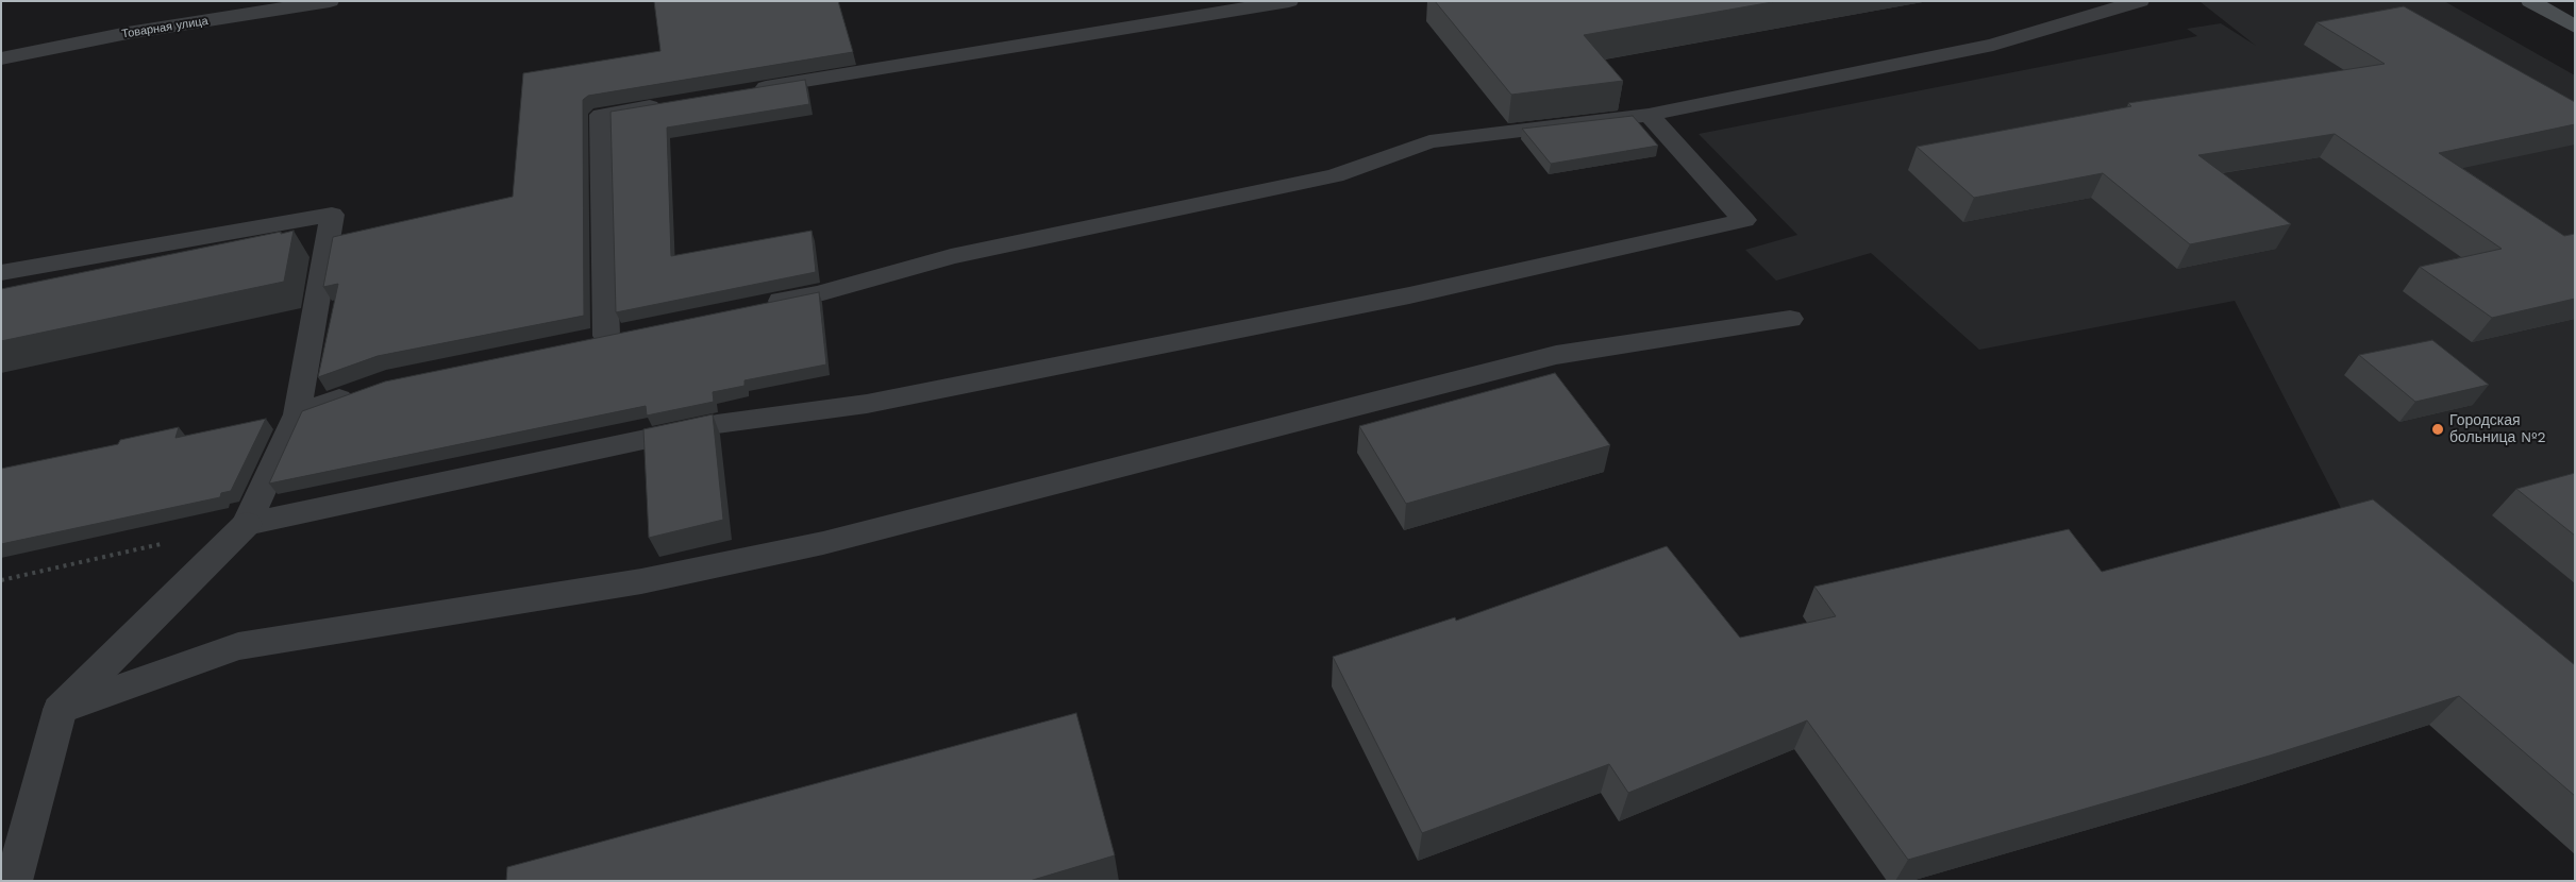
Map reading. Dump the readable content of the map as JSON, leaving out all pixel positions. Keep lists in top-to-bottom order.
{
  "streets": {
    "street": ["Товарная улица"]
  },
  "places": ["Городская больница №2"]
}
